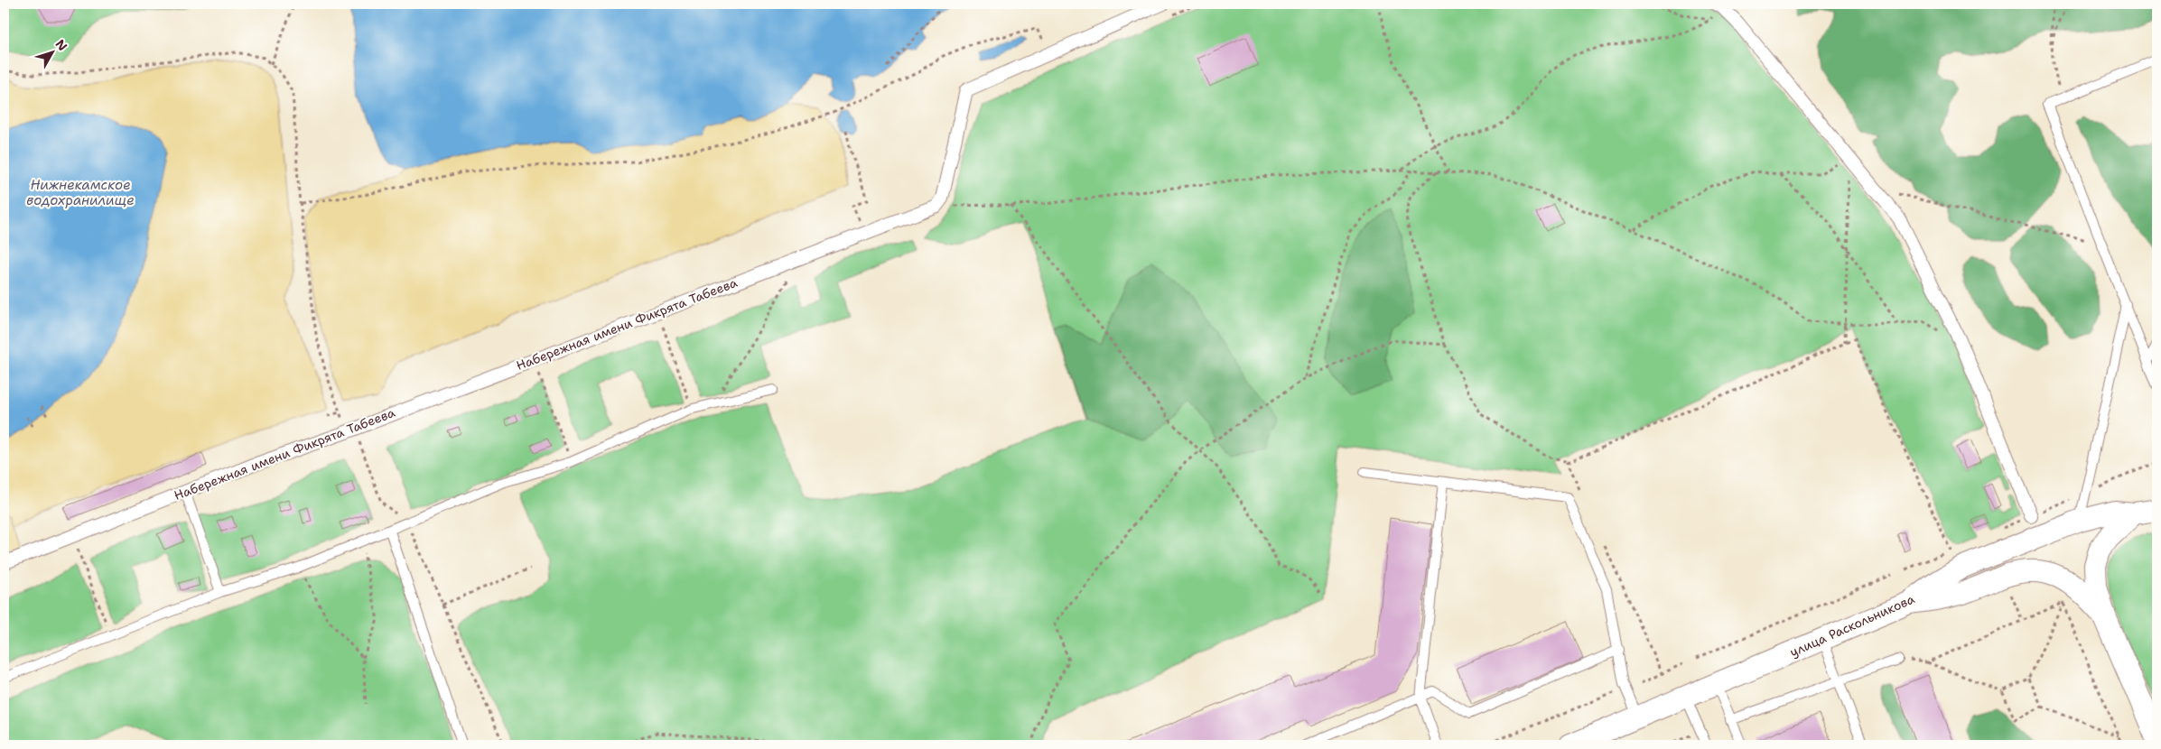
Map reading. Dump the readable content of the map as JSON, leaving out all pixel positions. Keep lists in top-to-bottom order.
{
  "streets": {
    "street": ["Набережная имени Фикрята Табеева", "улица Раскольникова"]
  },
  "water": ["Нижнекамское водохранилище"],
  "north": "top right"
}
